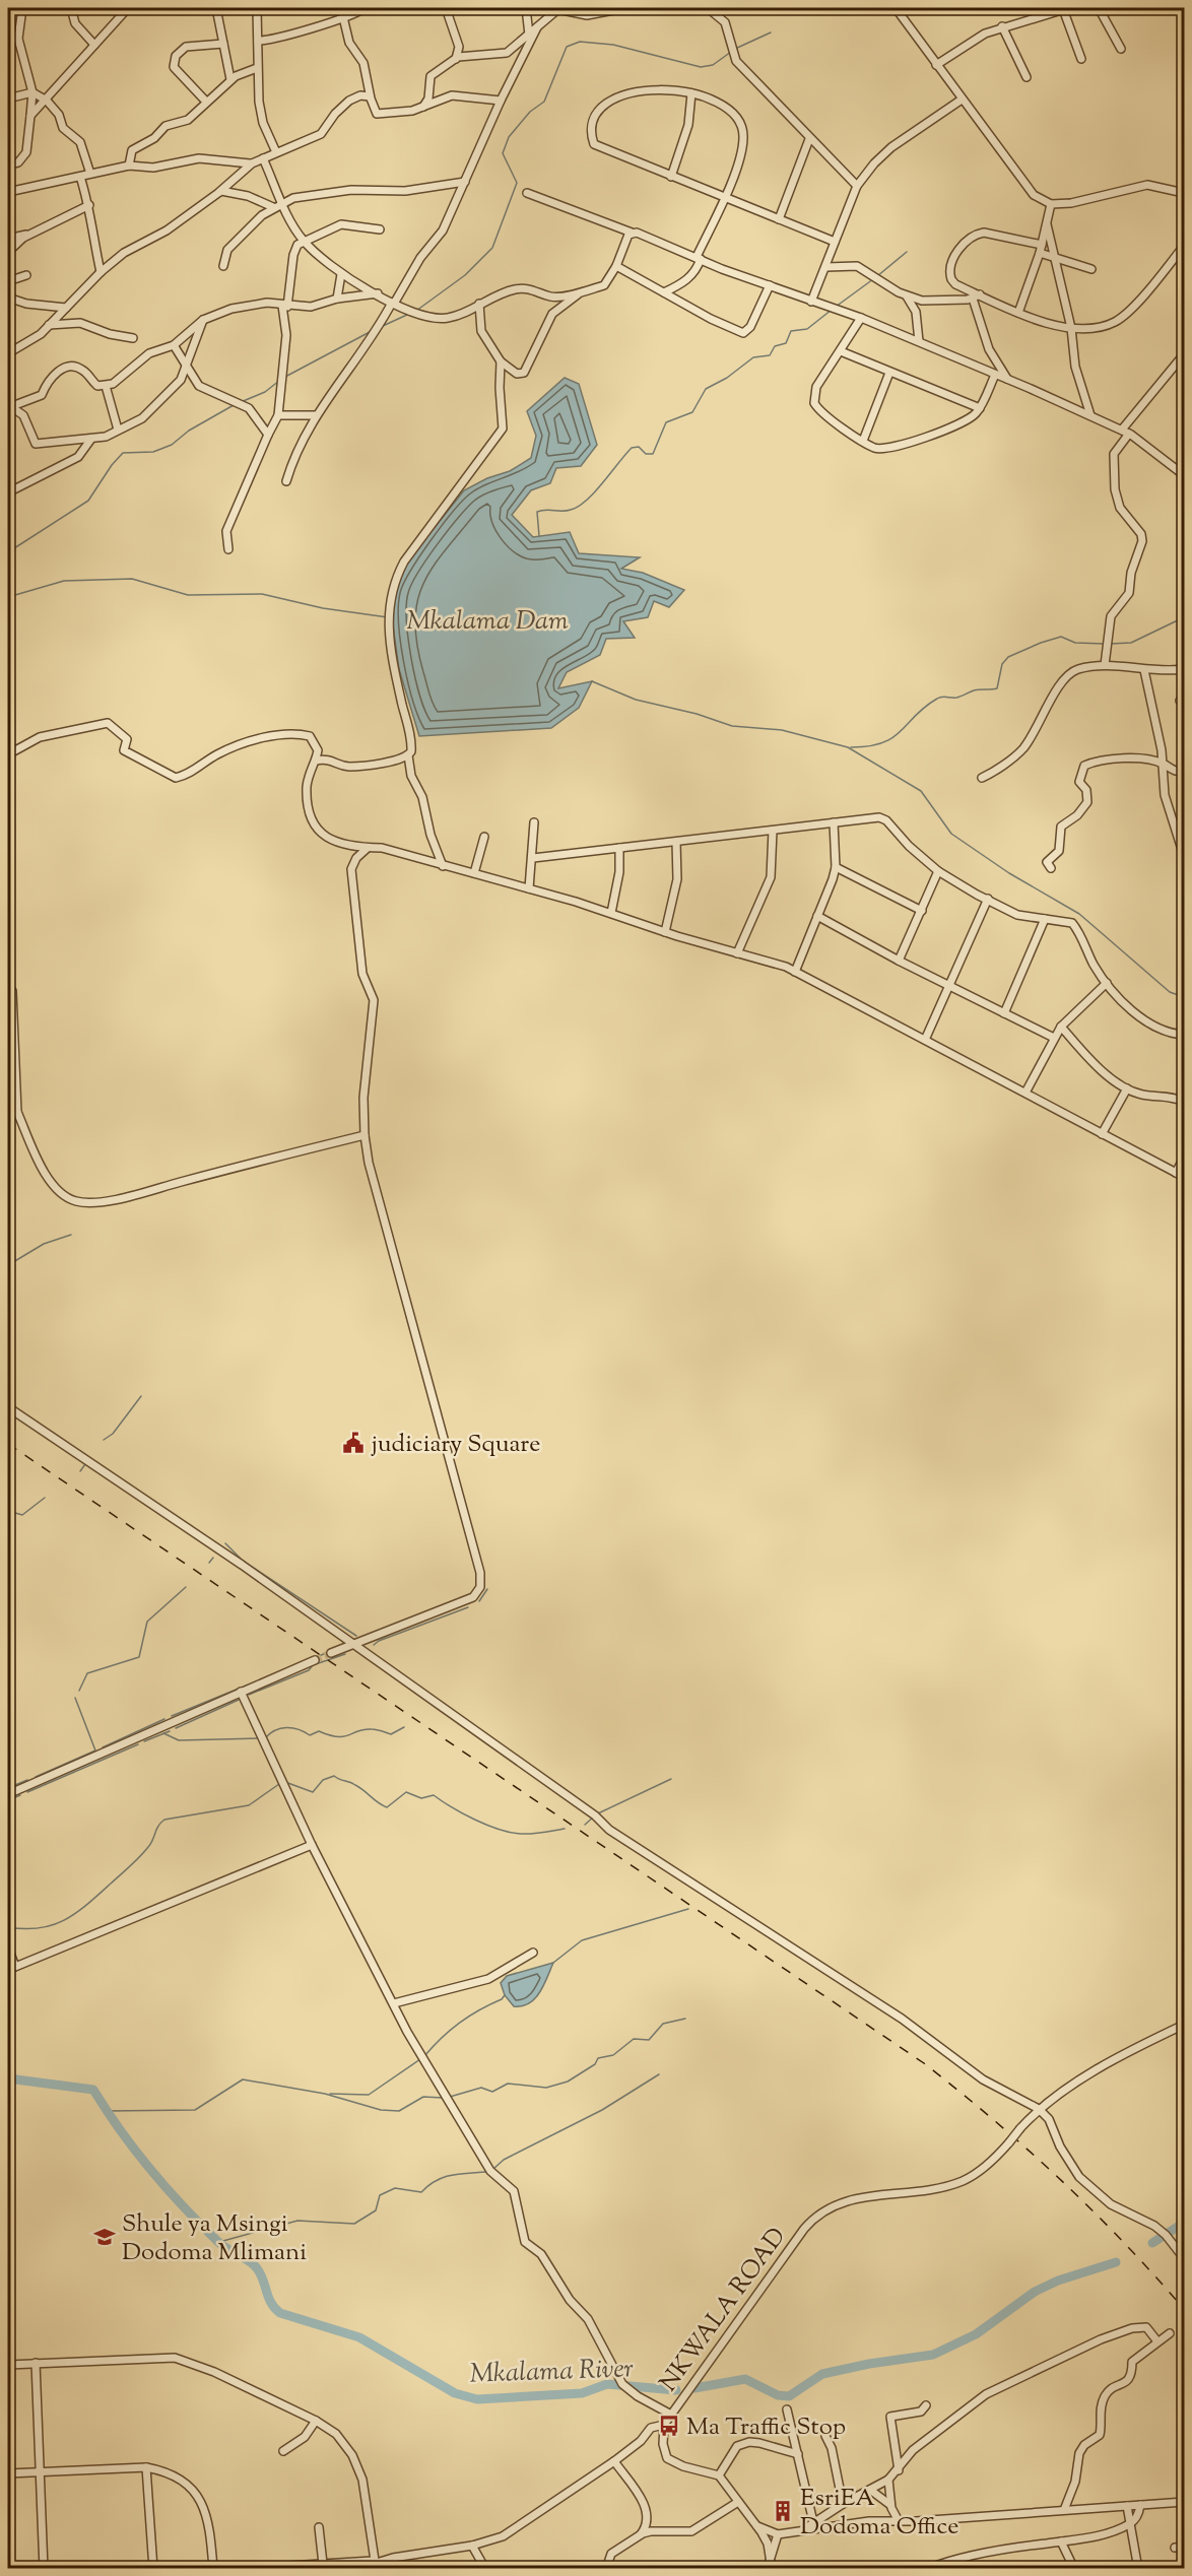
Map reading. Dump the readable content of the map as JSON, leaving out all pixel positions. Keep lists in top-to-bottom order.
{
  "streets": {
    "street": ["NKWALA ROAD"]
  },
  "water": ["Mkalama Dam", "Mkalama River"],
  "places": {
    "public building": ["judiciary Square"],
    "school or university": ["Shule ya Msingi Dodoma Mlimani"],
    "bus stop": ["Ma Traffic Stop"],
    "building": ["EsriEA Dodoma Office"]
  }
}
